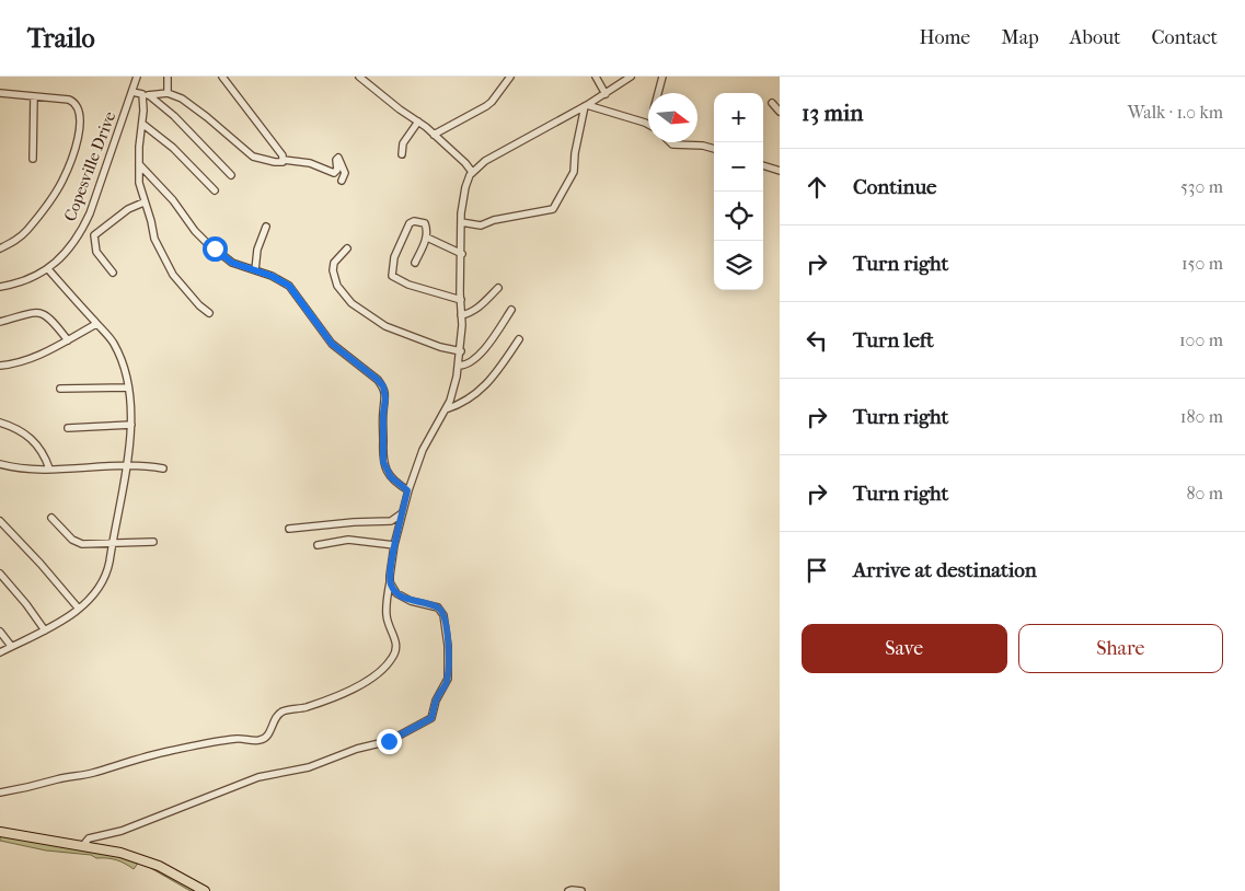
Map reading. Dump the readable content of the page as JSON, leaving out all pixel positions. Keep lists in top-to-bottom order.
{
  "streets": {
    "street": ["Copesville Drive"]
  },
  "north": "right",
  "page": {
    "header": "Trailo",
    "nav": [
      "Home",
      "Map",
      "About",
      "Contact"
    ],
    "heading": ["13 min", "Walk · 1.0 km"],
    "map_buttons": ["+", "−"],
    "list": [
      ["Continue", "530 m"],
      ["Turn right", "150 m"],
      ["Turn left", "100 m"],
      ["Turn right", "180 m"],
      ["Turn right", "80 m"],
      "Arrive at destination"
    ],
    "buttons": ["Save", "Share"]
  }
}
